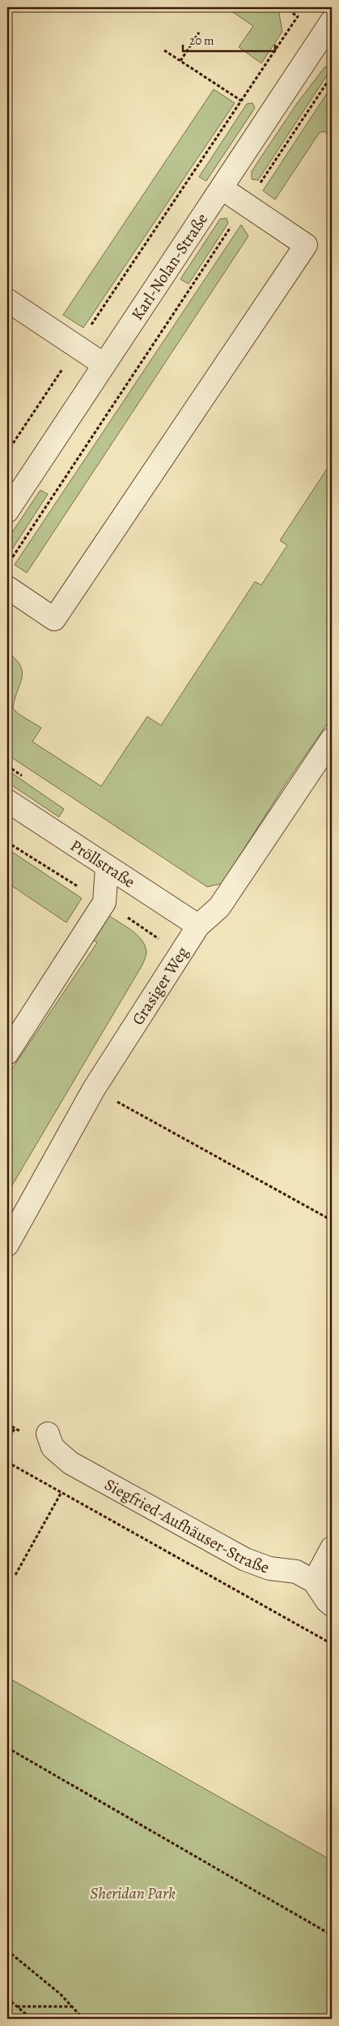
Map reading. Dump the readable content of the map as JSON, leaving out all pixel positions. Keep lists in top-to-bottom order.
{
  "streets": {
    "street": [
      "Karl-Nolan-Straße",
      "Pröllstraße",
      "Grasiger Weg",
      "Siegfried-Aufhäuser-Straße"
    ]
  },
  "crossings": [
    ["Pröllstraße", "Grasiger Weg"]
  ],
  "parks": ["Sheridan Park"],
  "scale_bar": "20 m"
}
